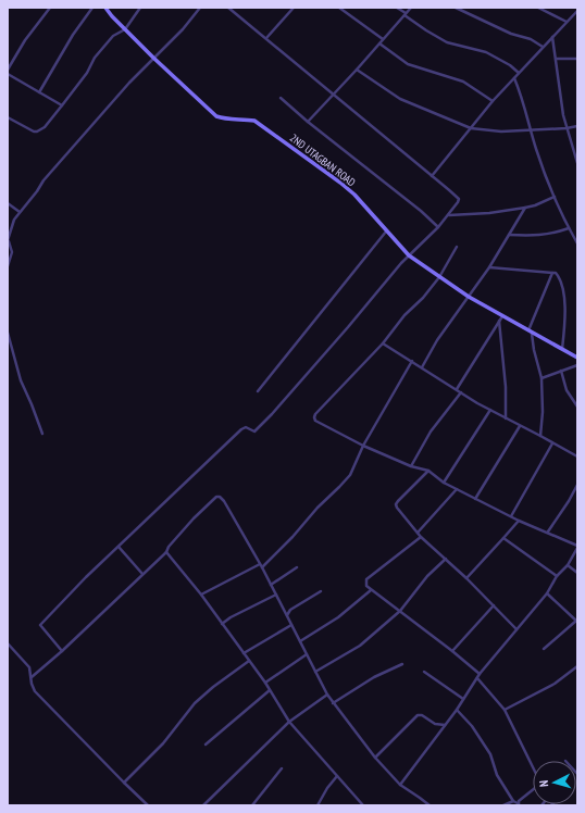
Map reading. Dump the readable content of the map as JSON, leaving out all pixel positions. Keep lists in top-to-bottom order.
{
  "streets": {
    "street": ["2ND UTAGBAN ROAD"]
  },
  "north": "left"
}
